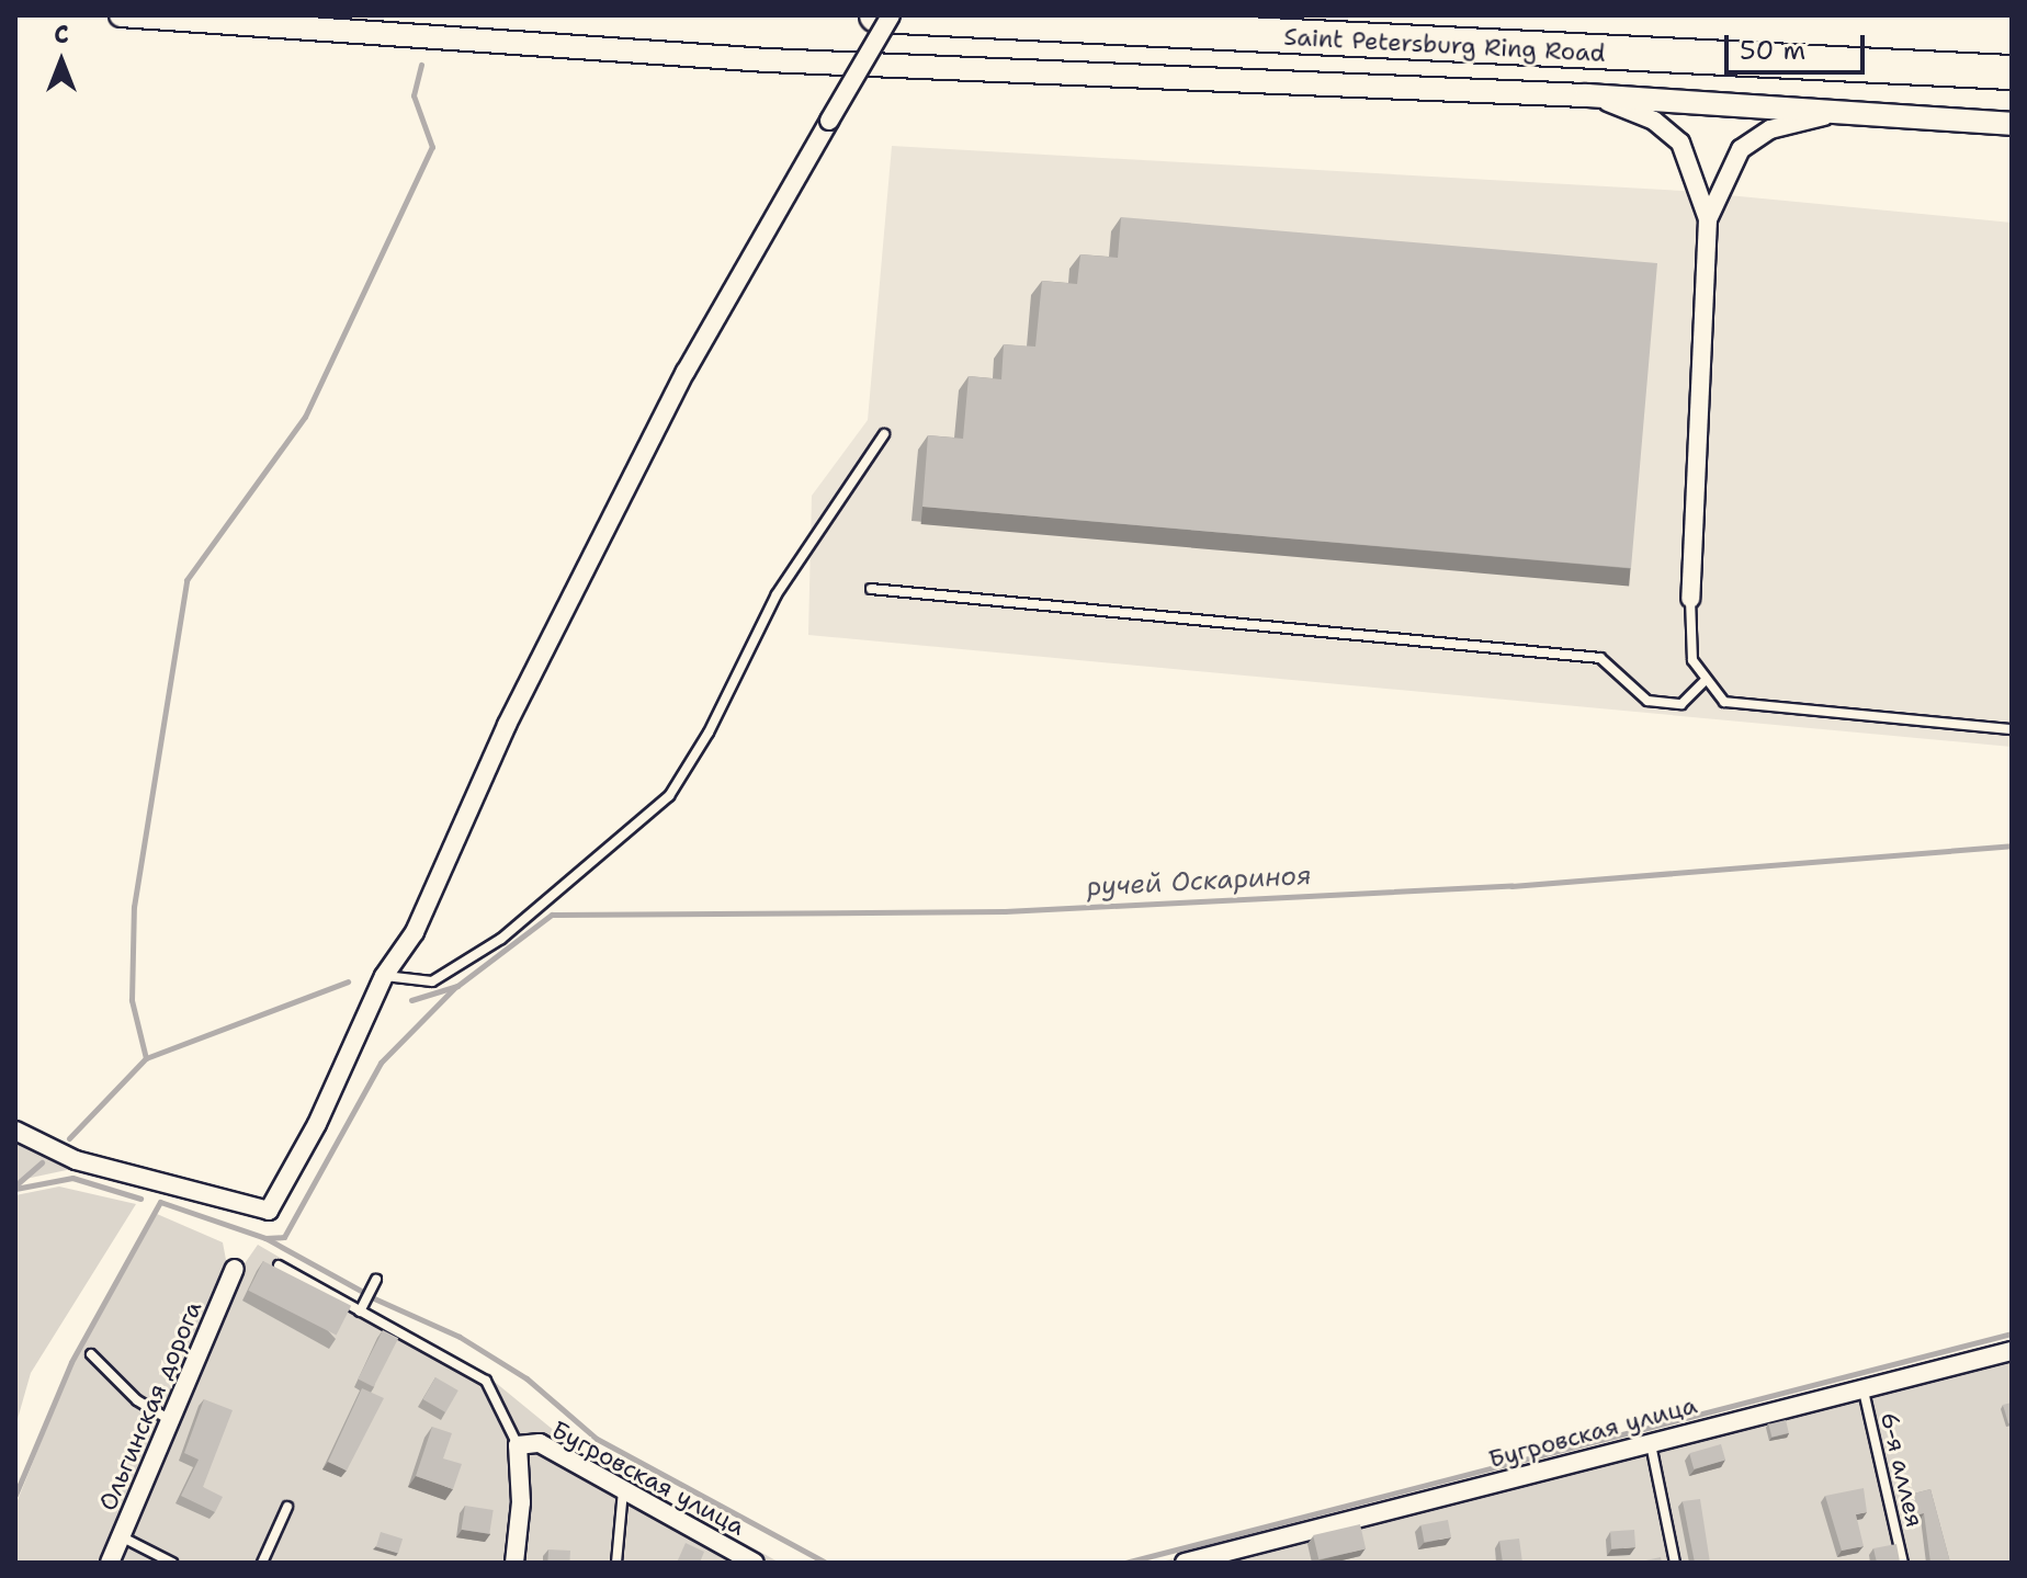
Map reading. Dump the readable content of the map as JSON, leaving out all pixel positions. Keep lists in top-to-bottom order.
{
  "streets": {
    "highway": ["Saint Petersburg Ring Road"],
    "street": ["Ольгинская дорога", "Бугровская улица"],
    "lane": ["6-я аллея"]
  },
  "crossings": [
    ["Бугровская улица", "6-я аллея"]
  ],
  "water": ["ручей Оскариноя"],
  "scale_bar": "50 m",
  "north": "top"
}
